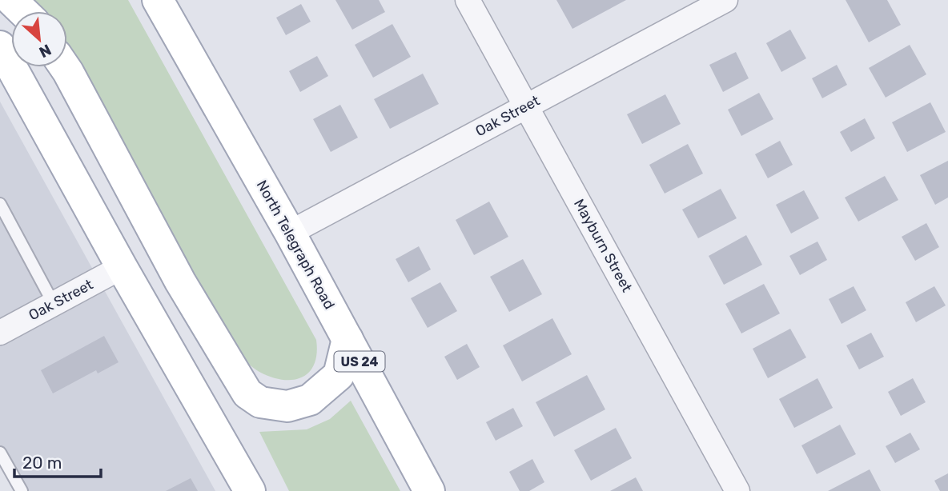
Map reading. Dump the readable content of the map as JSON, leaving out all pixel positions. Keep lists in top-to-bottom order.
{
  "streets": {
    "main road": ["North Telegraph Road", "US 24"],
    "street": ["Oak Street", "Mayburn Street"]
  },
  "crossings": [
    ["Oak Street", "North Telegraph Road"],
    ["Oak Street", "Mayburn Street"]
  ],
  "scale_bar": "20 m",
  "north": "bottom right"
}
